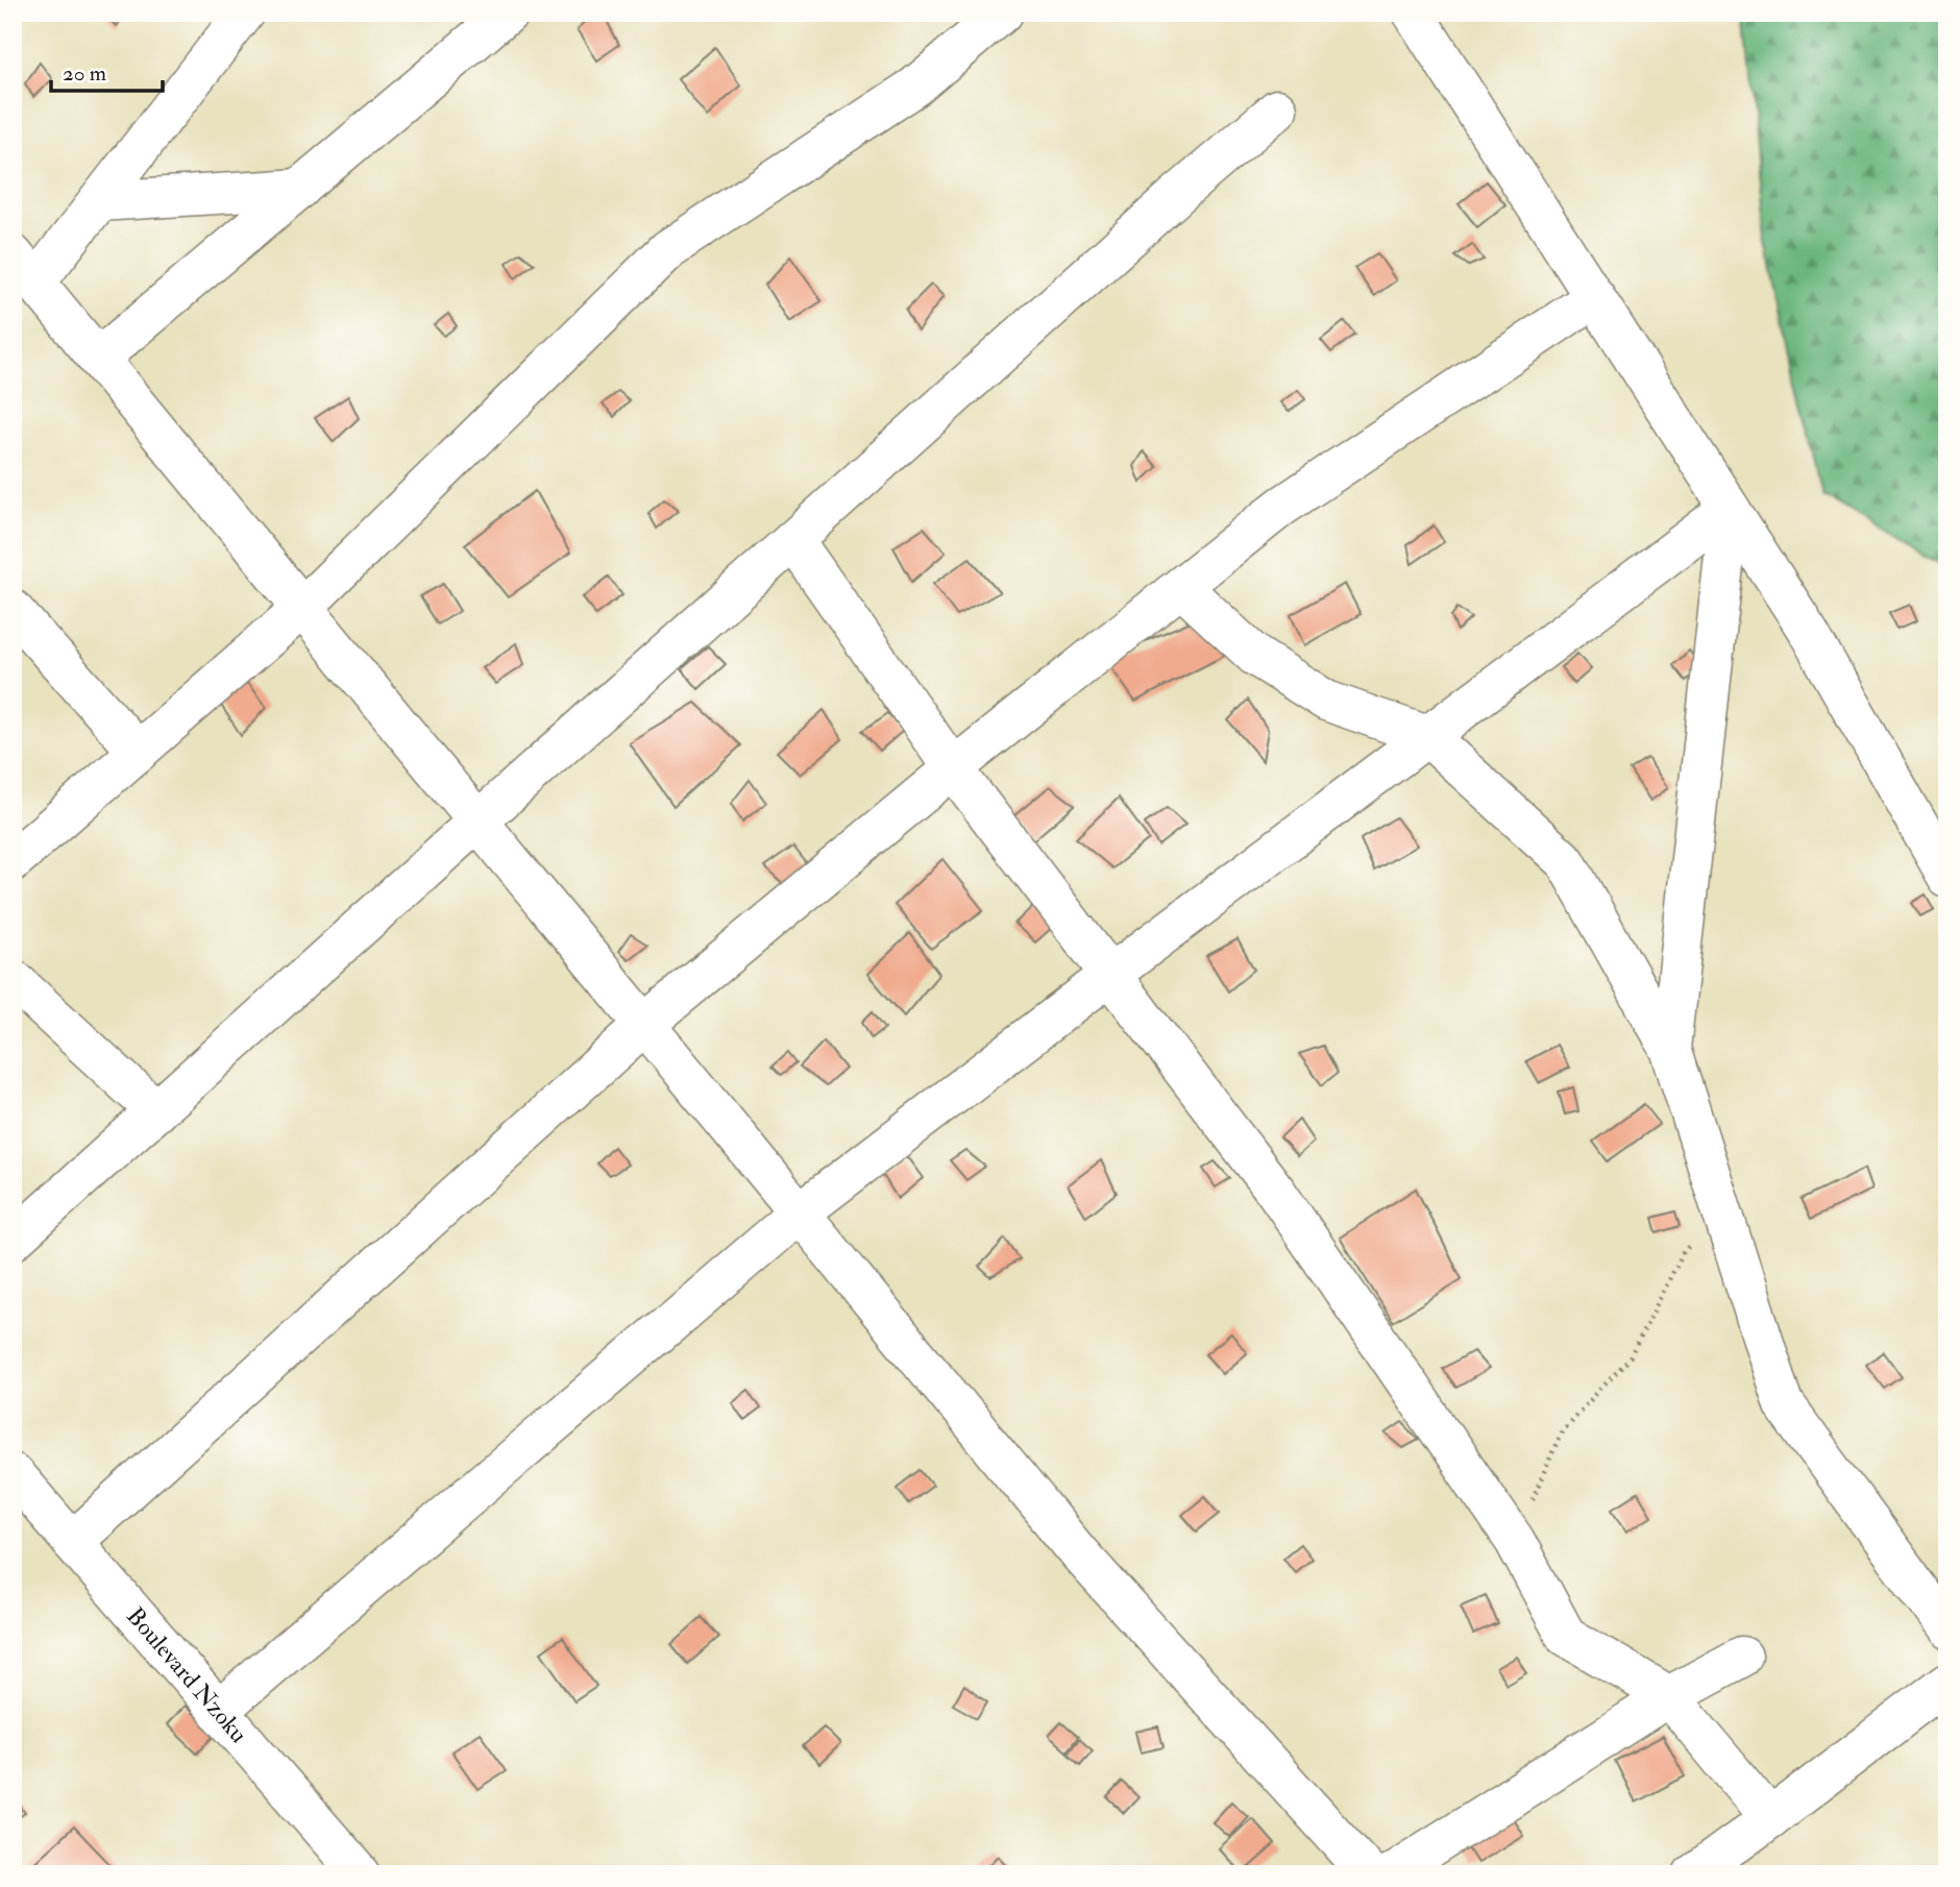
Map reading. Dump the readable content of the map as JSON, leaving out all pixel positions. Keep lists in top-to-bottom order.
{
  "streets": {
    "street": ["Boulevard Nzoku"]
  },
  "scale_bar": "20 m"
}
